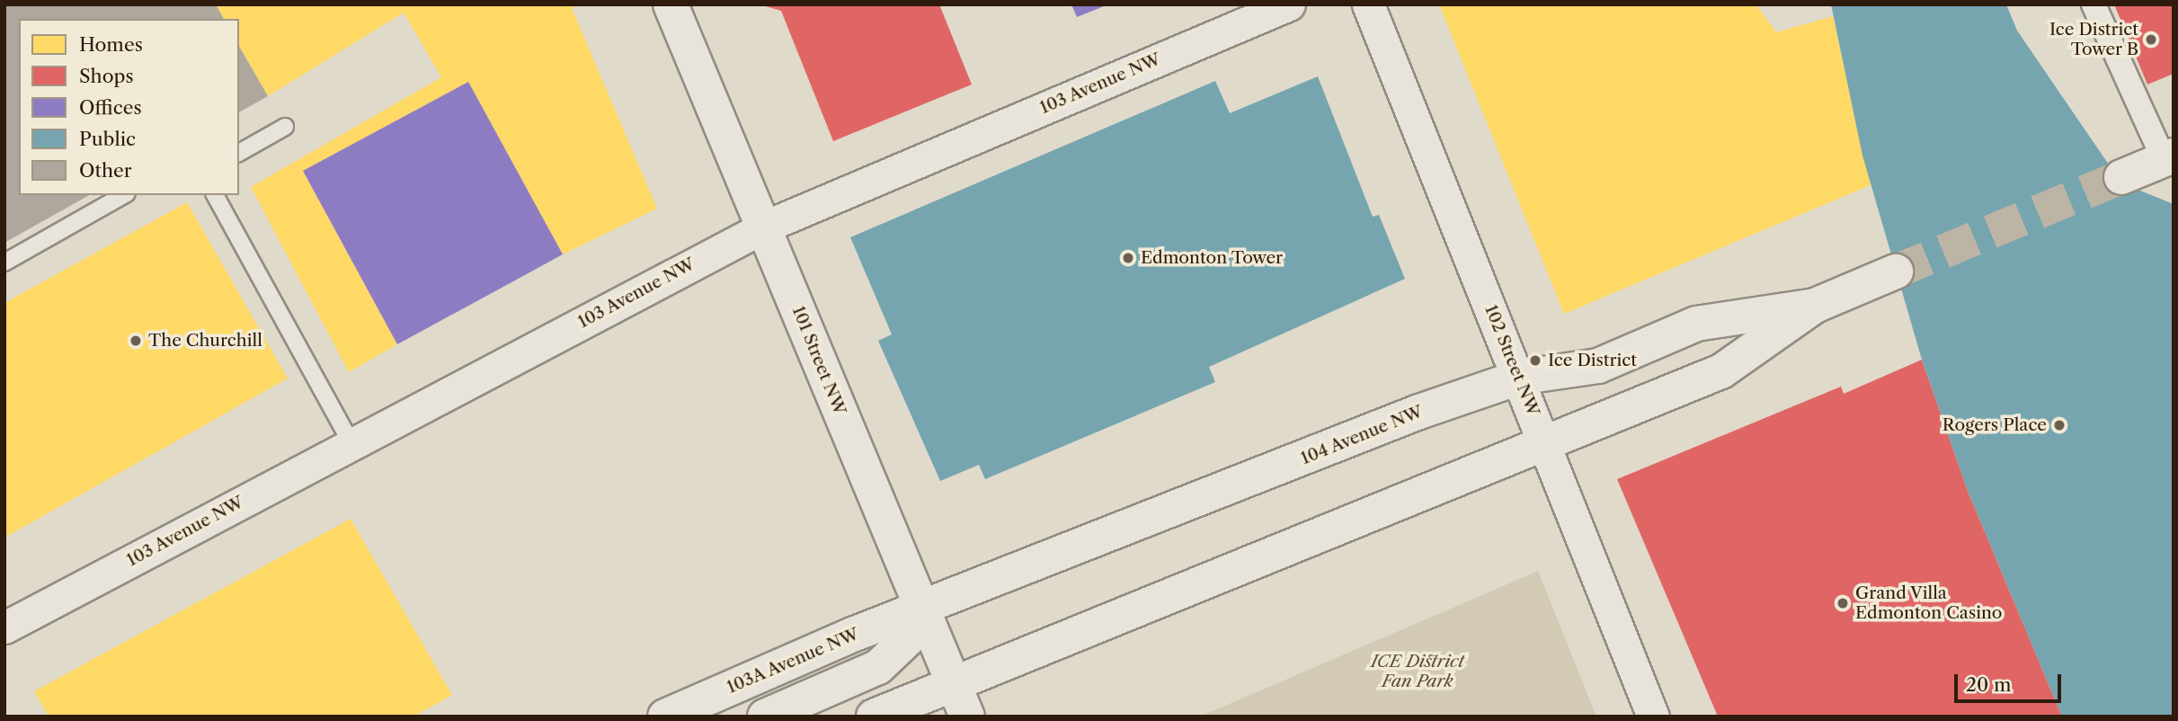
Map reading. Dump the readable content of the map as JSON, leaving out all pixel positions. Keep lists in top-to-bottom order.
{
  "streets": {
    "main road": ["101 Street NW", "104 Avenue NW", "103A Avenue NW"],
    "street": ["103 Avenue NW", "102 Street NW"]
  },
  "crossings": [
    ["103 Avenue NW", "101 Street NW"],
    ["101 Street NW", "104 Avenue NW"],
    ["101 Street NW", "103A Avenue NW"],
    ["102 Street NW", "104 Avenue NW"],
    ["104 Avenue NW", "103A Avenue NW"]
  ],
  "parks": ["ICE District Fan Park"],
  "places": [
    "Ice District Tower B",
    "Edmonton Tower",
    "The Churchill",
    "Ice District",
    "Rogers Place",
    "Grand Villa Edmonton Casino"
  ],
  "legend": [
    "Homes",
    "Shops",
    "Offices",
    "Public",
    "Other"
  ],
  "scale_bar": "20 m"
}
